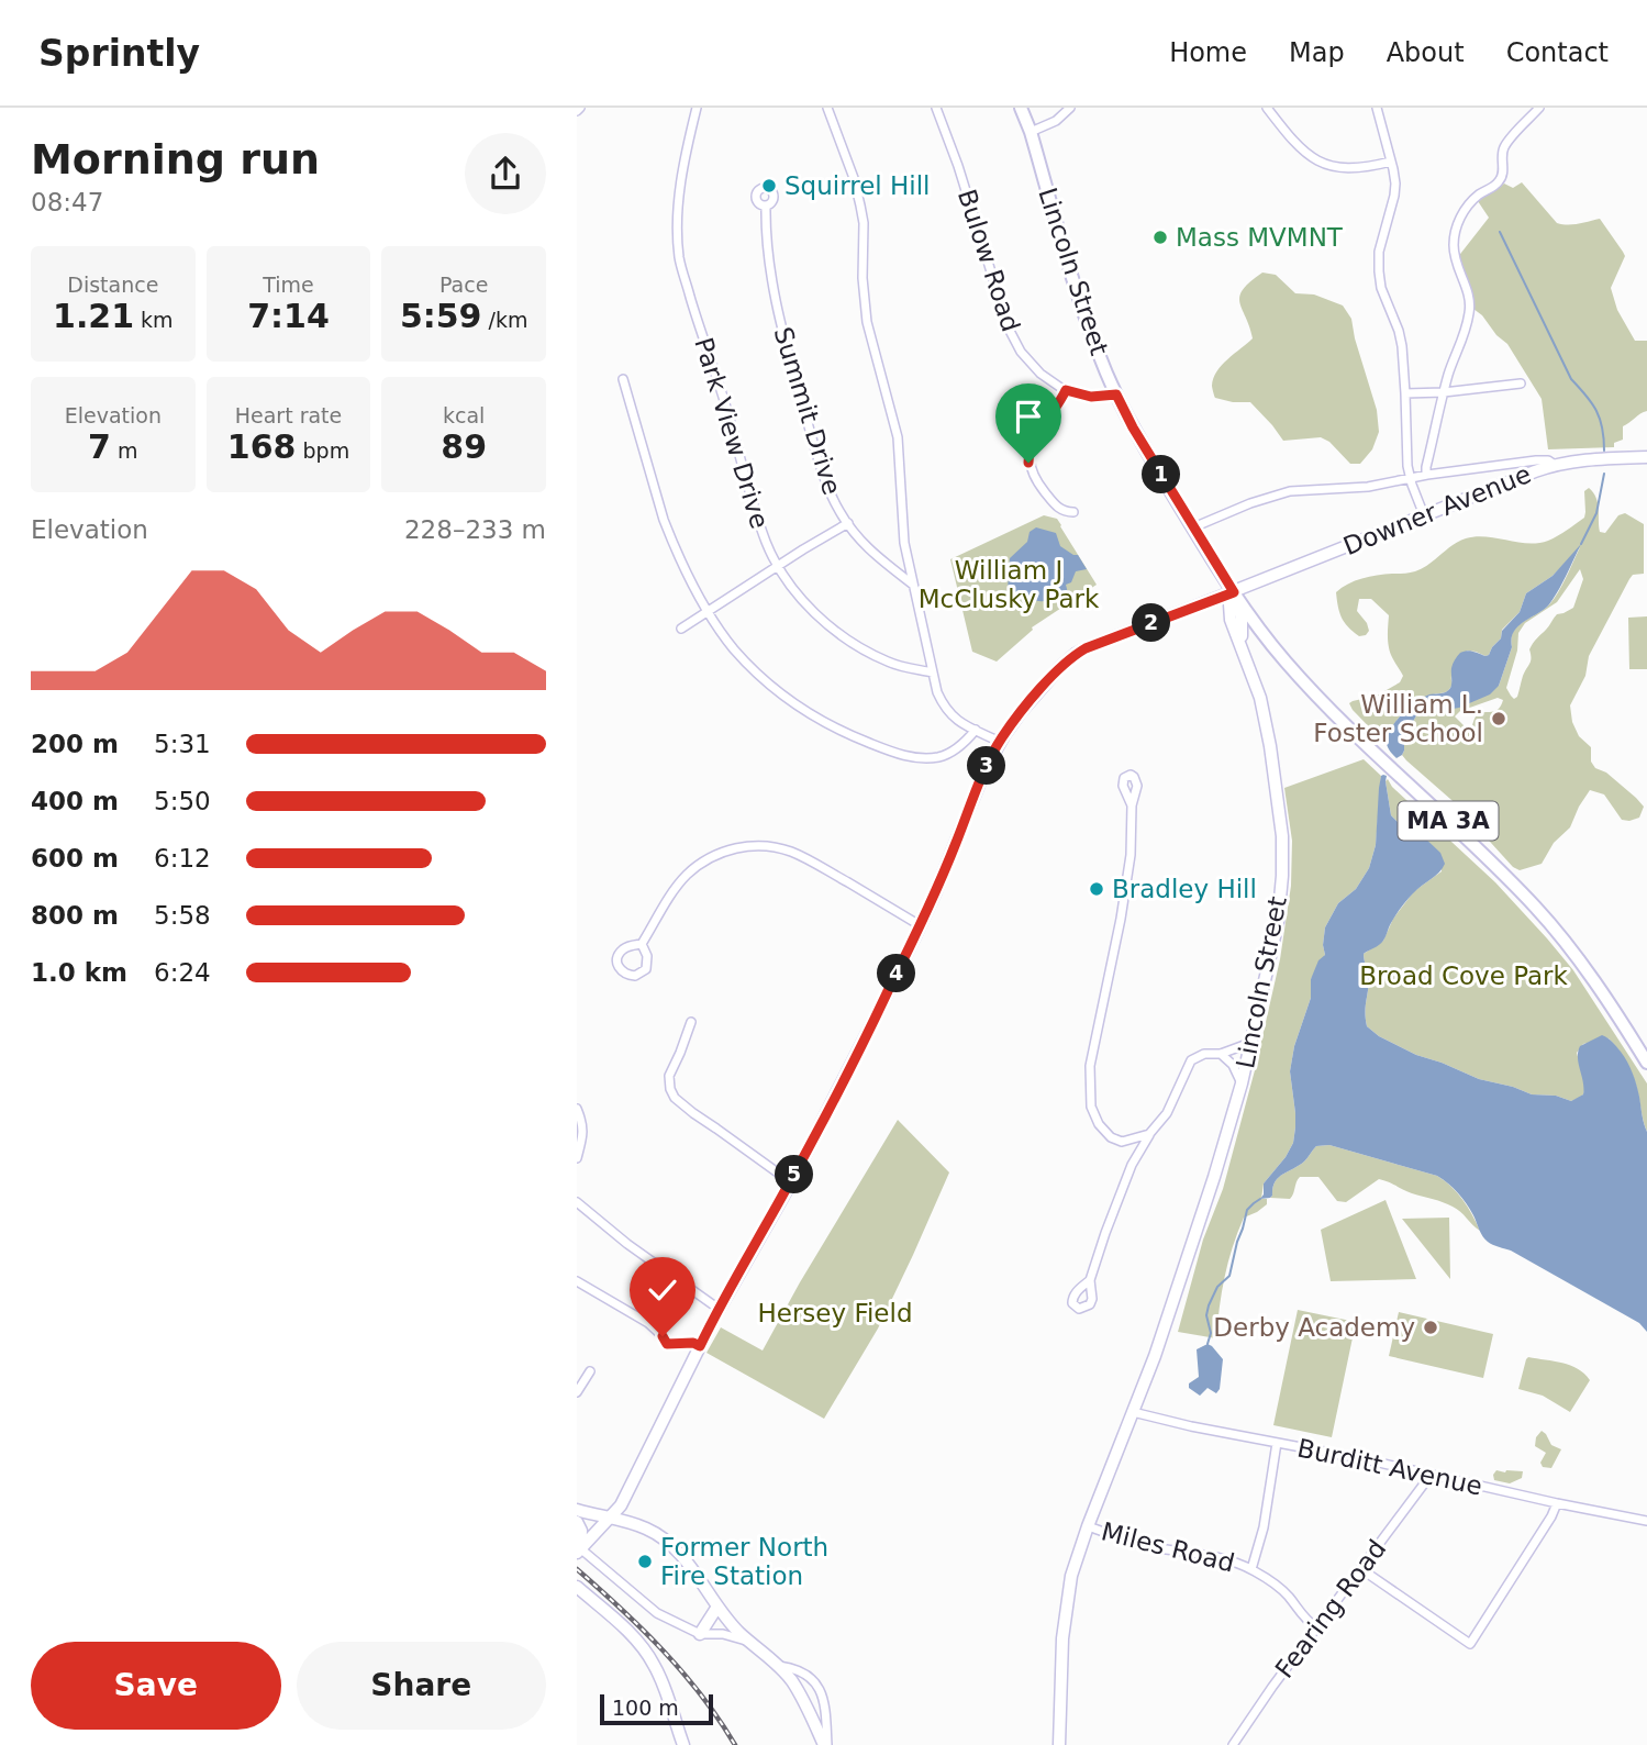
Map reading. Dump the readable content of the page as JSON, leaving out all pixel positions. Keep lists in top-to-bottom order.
{
  "streets": {
    "main road": ["Lincoln Street", "MA 3A"],
    "street": [
      "Bulow Road",
      "Summit Drive",
      "Park View Drive",
      "Downer Avenue",
      "Burditt Avenue",
      "Miles Road",
      "Fearing Road"
    ]
  },
  "crossings": [
    ["Bulow Road", "Lincoln Street"],
    ["Lincoln Street", "Downer Avenue"],
    ["Lincoln Street", "MA 3A"],
    ["Lincoln Street", "Burditt Avenue"],
    ["Lincoln Street", "Miles Road"],
    ["Downer Avenue", "MA 3A"],
    ["Burditt Avenue", "Fearing Road"],
    ["Miles Road", "Fearing Road"]
  ],
  "parks": ["William J McClusky Park", "Broad Cove Park", "Hersey Field"],
  "places": [
    "Squirrel Hill",
    "Mass MVMNT",
    "William L. Foster School",
    "Bradley Hill",
    "Derby Academy",
    "Former North Fire Station"
  ],
  "scale_bar": "100 m",
  "page": {
    "header": "Sprintly",
    "nav": [
      "Home",
      "Map",
      "About",
      "Contact"
    ],
    "heading": ["Morning run", "08:47"],
    "stats": [
      ["Distance", "1.21 km"],
      ["Time", "7:14"],
      ["Pace", "5:59 /km"],
      ["Elevation", "7 m"],
      ["Heart rate", "168 bpm"],
      ["kcal", "89"]
    ],
    "pins": [
      "1",
      "2",
      "3",
      "4",
      "5"
    ],
    "chart": ["Elevation", "228–233 m"],
    "list": [
      {
        "name": "200 m",
        "note": "5:31"
      },
      {
        "name": "400 m",
        "note": "5:50"
      },
      {
        "name": "600 m",
        "note": "6:12"
      },
      {
        "name": "800 m",
        "note": "5:58"
      },
      {
        "name": "1.0 km",
        "note": "6:24"
      }
    ],
    "buttons": ["Save", "Share"],
    "scale": "100 m"
  }
}
